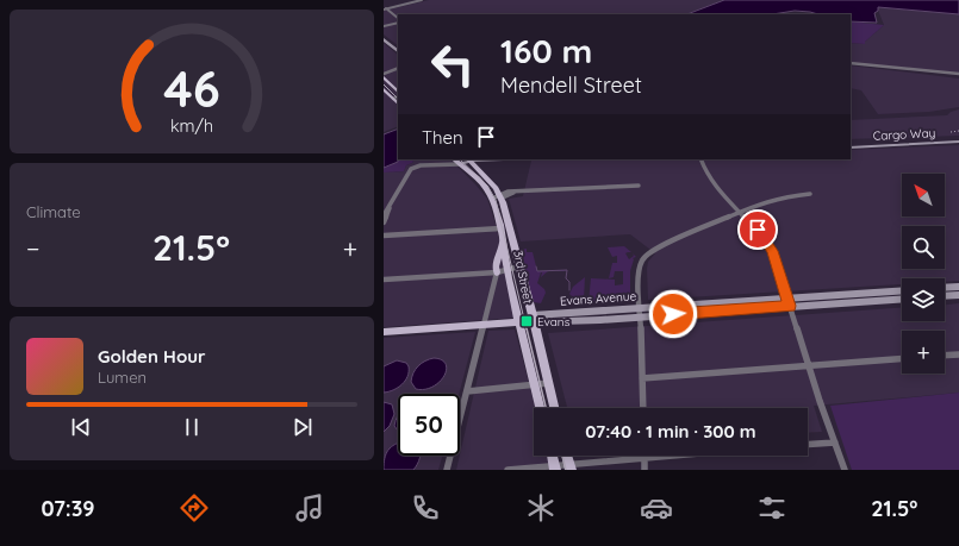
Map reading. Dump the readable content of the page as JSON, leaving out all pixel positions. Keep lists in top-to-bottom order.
{
  "streets": {
    "main road": ["Cargo Way", "3rd Street", "Evans Avenue"]
  },
  "crossings": [
    ["3rd Street", "Evans Avenue"]
  ],
  "places": {
    "transit": ["Evans"]
  },
  "north": "top left",
  "page": {
    "turn": ["160 m", "Mendell Street"],
    "then": "Then",
    "tile": "Climate",
    "map_buttons": "+",
    "heat": ["−", "21.5°", "+"],
    "song": ["Golden Hour", "Lumen"],
    "limit": "50",
    "trip": "07:40 · 1 min · 300 m",
    "tabs": ["07:39", "21.5°"],
    "gauge": ["46", "km/h"]
  }
}
